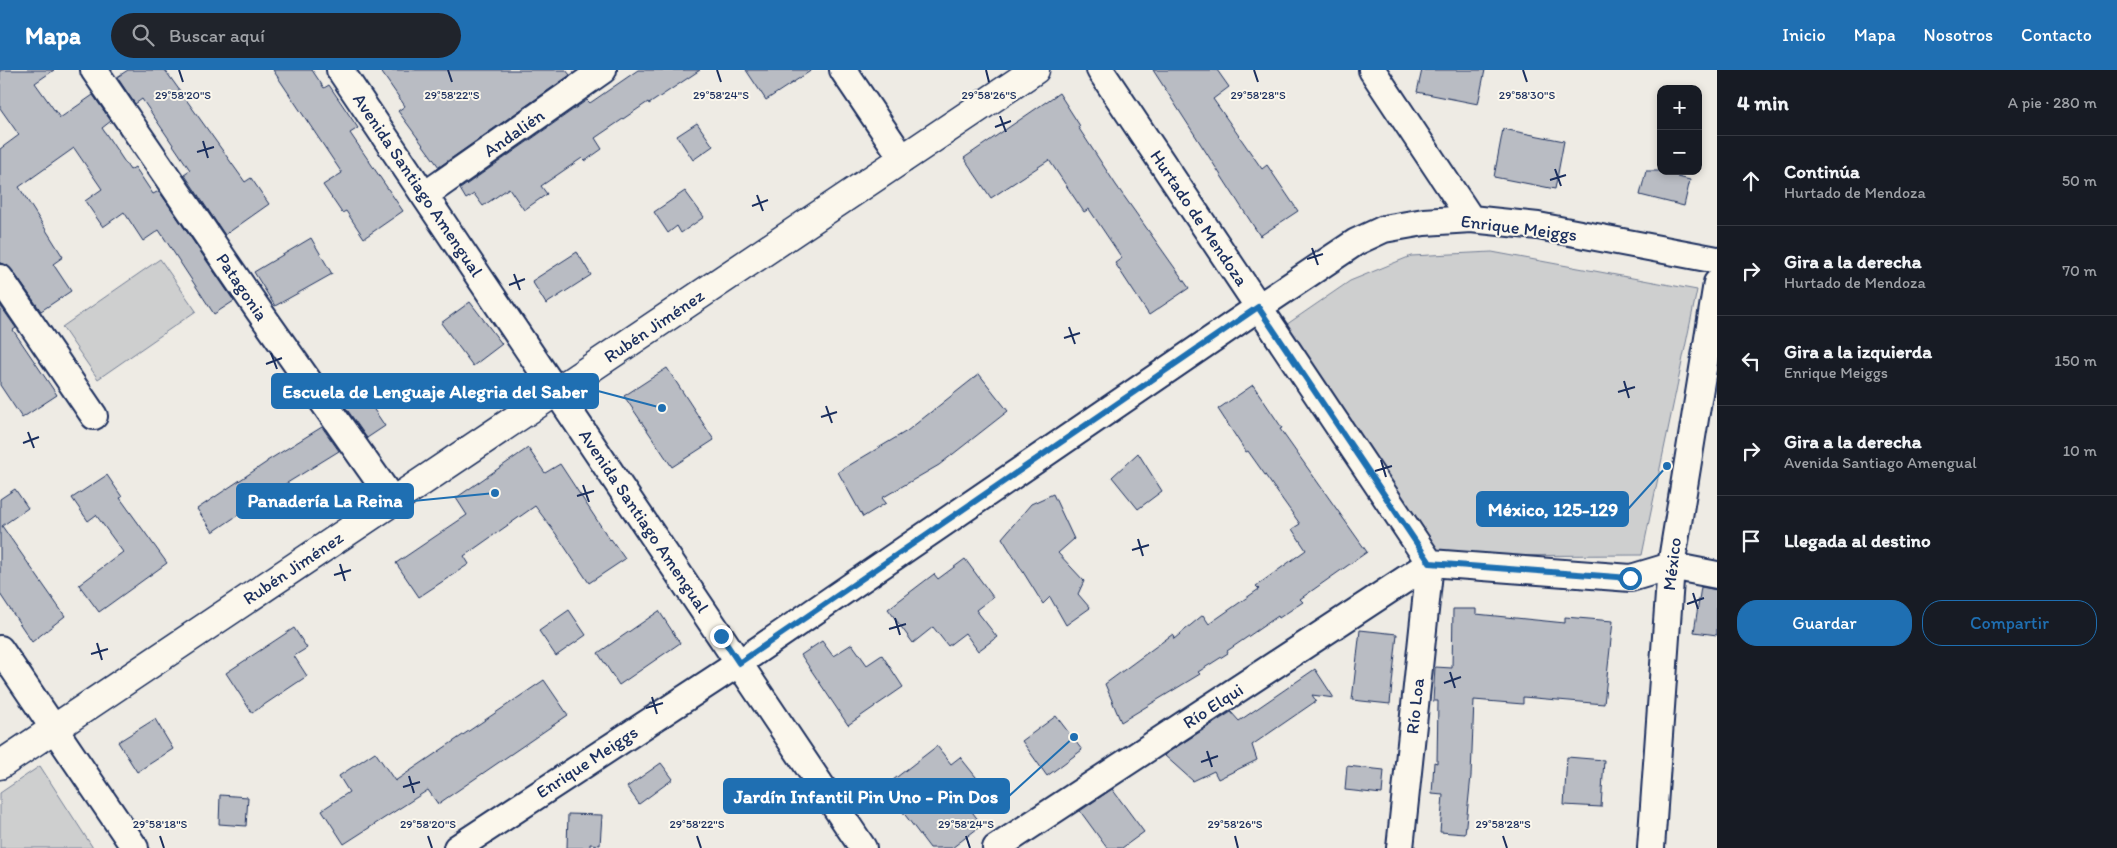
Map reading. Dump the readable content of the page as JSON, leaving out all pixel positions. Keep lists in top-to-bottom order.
{
  "streets": {
    "main road": ["Rubén Jiménez"],
    "street": [
      "Andalién",
      "Avenida Santiago Amengual",
      "Hurtado de Mendoza",
      "Enrique Meiggs",
      "Patagonia",
      "México",
      "Río Elqui",
      "Río Loa"
    ]
  },
  "crossings": [
    ["Andalién", "Avenida Santiago Amengual"],
    ["Avenida Santiago Amengual", "Enrique Meiggs"],
    ["Avenida Santiago Amengual", "Rubén Jiménez"],
    ["Hurtado de Mendoza", "Enrique Meiggs"],
    ["Hurtado de Mendoza", "Río Elqui"],
    ["Hurtado de Mendoza", "Río Loa"],
    ["Patagonia", "Rubén Jiménez"],
    ["Río Elqui", "Río Loa"]
  ],
  "places": [
    "Escuela de Lenguaje Alegria del Saber",
    "México, 125-129",
    "Panadería La Reina",
    "Jardín Infantil Pin Uno - Pin Dos"
  ],
  "page": {
    "header": "Mapa",
    "search": "Buscar aquí",
    "nav": [
      "Inicio",
      "Mapa",
      "Nosotros",
      "Contacto"
    ],
    "heading": ["4 min", "A pie · 280 m"],
    "map_buttons": ["+", "−"],
    "list": [
      ["Continúa", "Hurtado de Mendoza", "50 m"],
      ["Gira a la derecha", "Hurtado de Mendoza", "70 m"],
      ["Gira a la izquierda", "Enrique Meiggs", "150 m"],
      ["Gira a la derecha", "Avenida Santiago Amengual", "10 m"],
      "Llegada al destino"
    ],
    "buttons": ["Guardar", "Compartir"]
  },
  "coordinates": [
    "29°58'20\"S",
    "29°58'22\"S",
    "29°58'24\"S",
    "29°58'26\"S",
    "29°58'28\"S",
    "29°58'30\"S",
    "29°58'18\"S"
  ]
}
